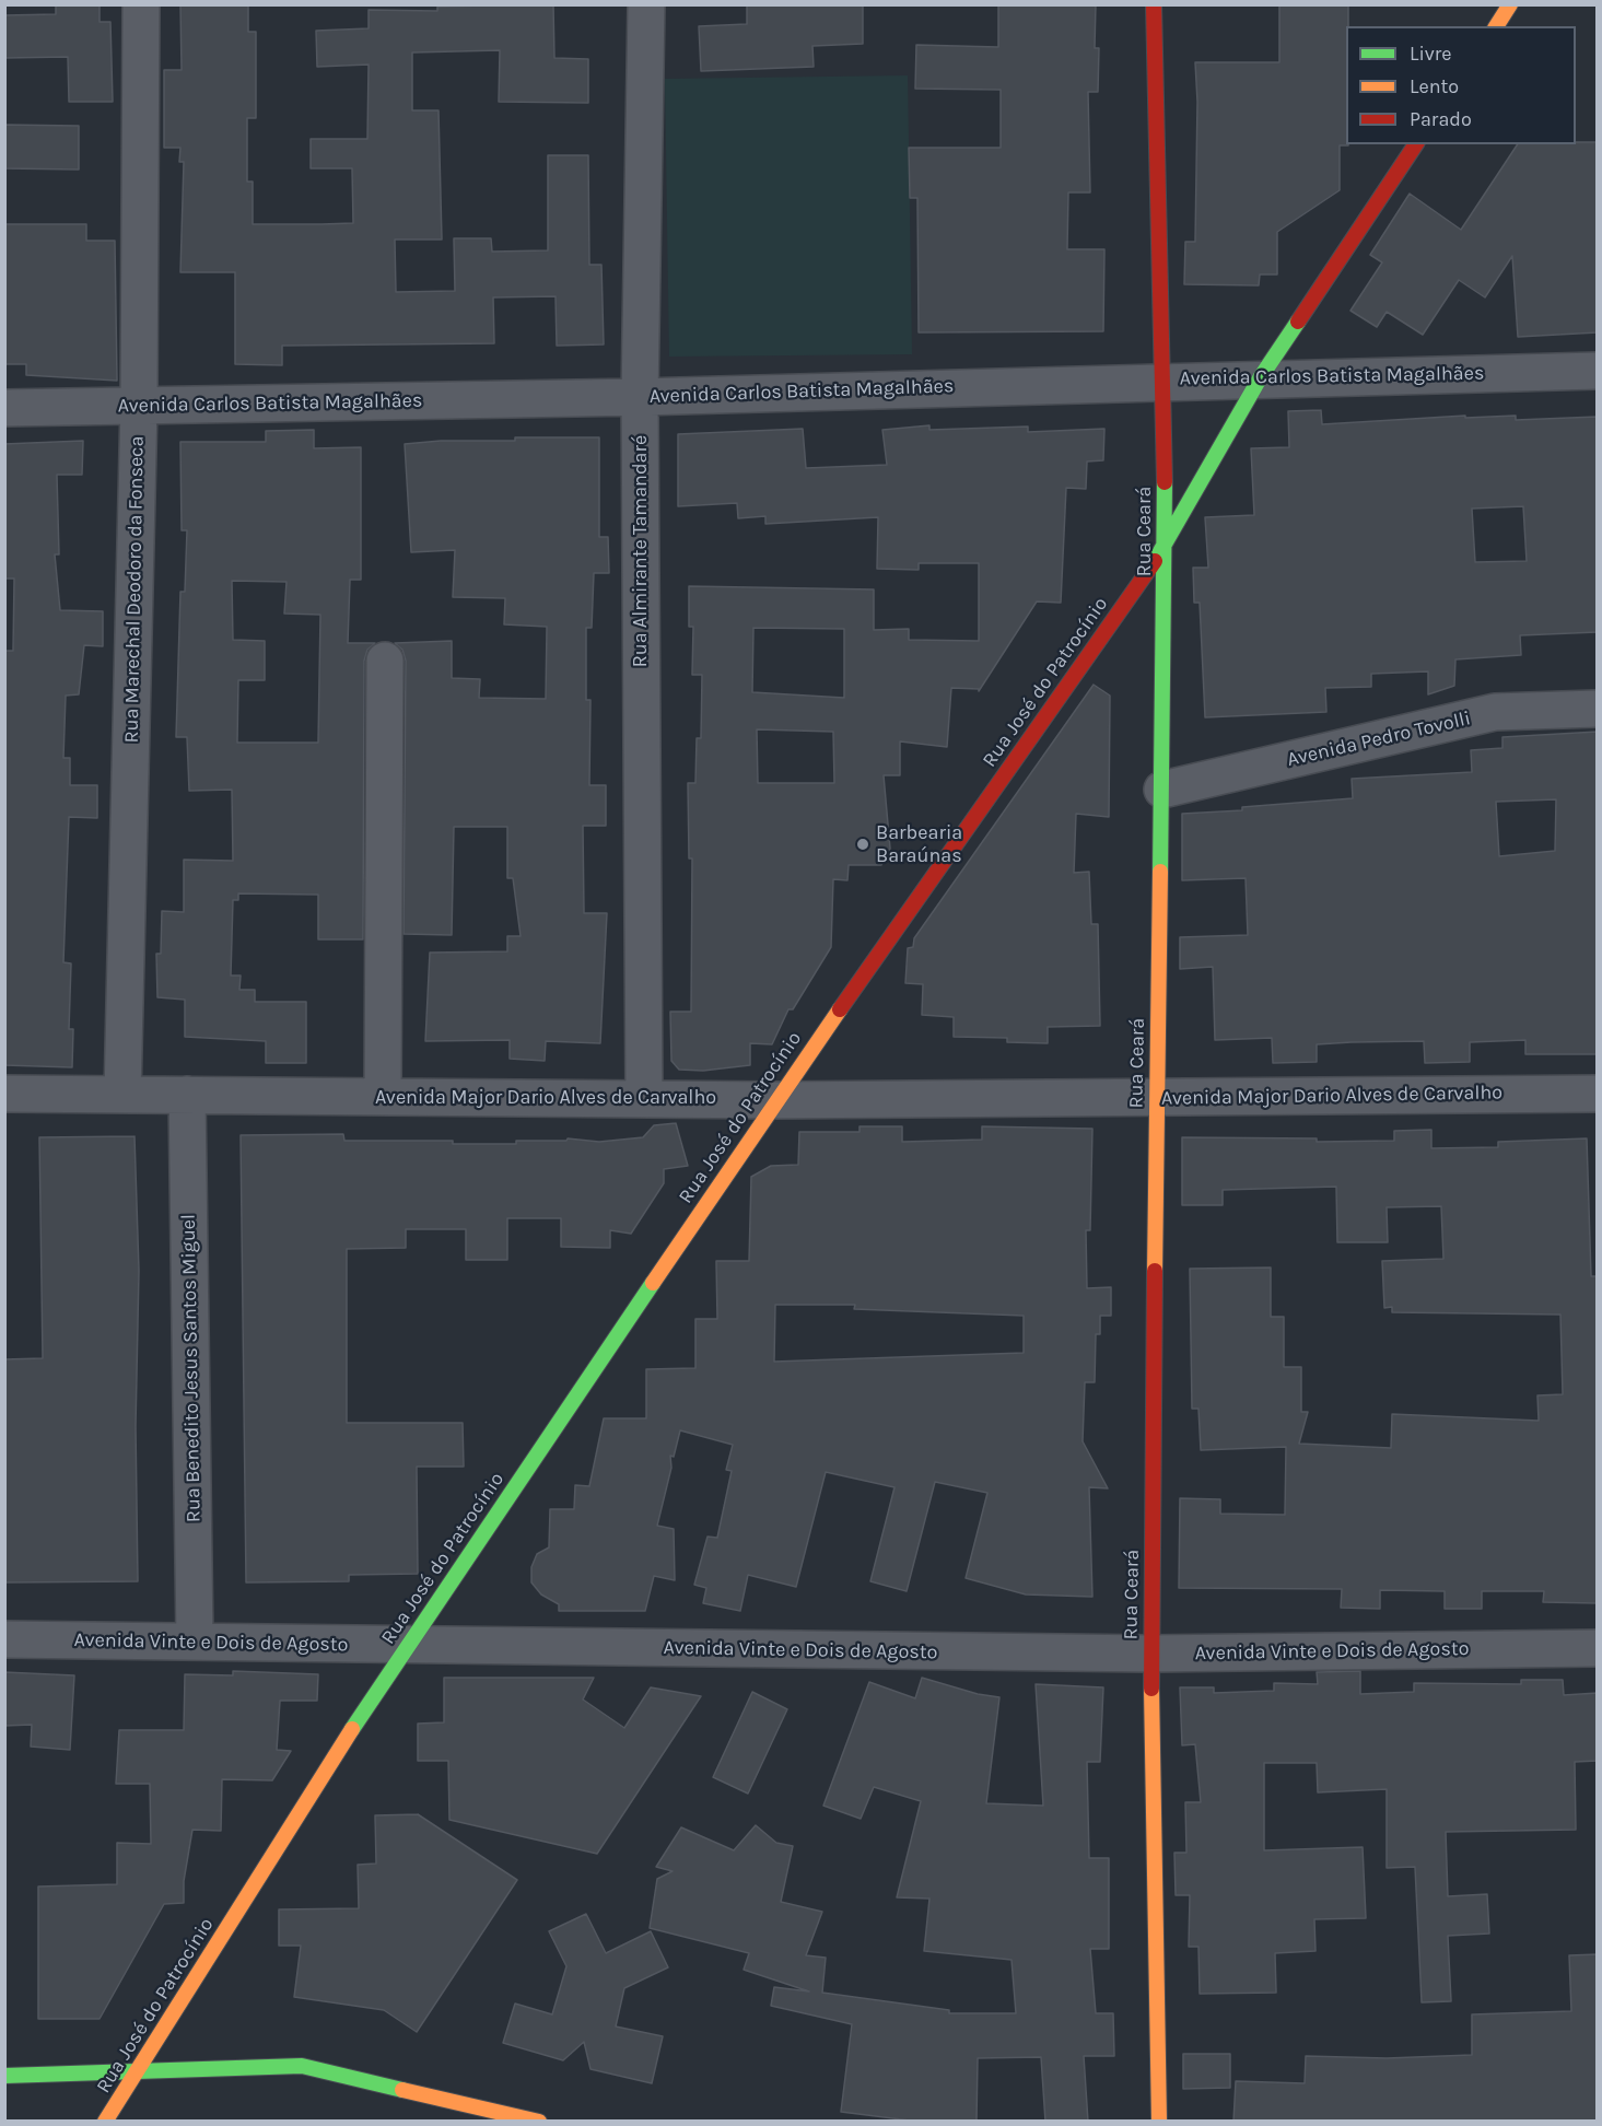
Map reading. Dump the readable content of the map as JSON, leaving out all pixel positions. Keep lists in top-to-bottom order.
{
  "streets": {
    "street": [
      "Avenida Carlos Batista Magalhães",
      "Rua Ceará",
      "Rua Almirante Tamandaré",
      "Rua Marechal Deodoro da Fonseca",
      "Rua José do Patrocínio",
      "Avenida Pedro Tovolli",
      "Avenida Major Dario Alves de Carvalho",
      "Rua Benedito Jesus Santos Miguel",
      "Avenida Vinte e Dois de Agosto"
    ]
  },
  "crossings": [
    ["Avenida Carlos Batista Magalhães", "Rua Ceará"],
    ["Avenida Carlos Batista Magalhães", "Rua Almirante Tamandaré"],
    ["Avenida Carlos Batista Magalhães", "Rua Marechal Deodoro da Fonseca"],
    ["Avenida Carlos Batista Magalhães", "Rua José do Patrocínio"],
    ["Rua Ceará", "Rua José do Patrocínio"],
    ["Rua Ceará", "Avenida Pedro Tovolli"],
    ["Rua Ceará", "Avenida Major Dario Alves de Carvalho"],
    ["Rua Ceará", "Avenida Vinte e Dois de Agosto"],
    ["Rua Almirante Tamandaré", "Avenida Major Dario Alves de Carvalho"],
    ["Rua Marechal Deodoro da Fonseca", "Avenida Major Dario Alves de Carvalho"],
    ["Rua José do Patrocínio", "Avenida Major Dario Alves de Carvalho"],
    ["Rua José do Patrocínio", "Avenida Vinte e Dois de Agosto"],
    ["Avenida Major Dario Alves de Carvalho", "Rua Benedito Jesus Santos Miguel"],
    ["Rua Benedito Jesus Santos Miguel", "Avenida Vinte e Dois de Agosto"]
  ],
  "places": ["Barbearia Baraúnas"],
  "legend": ["Livre", "Lento", "Parado"]
}
